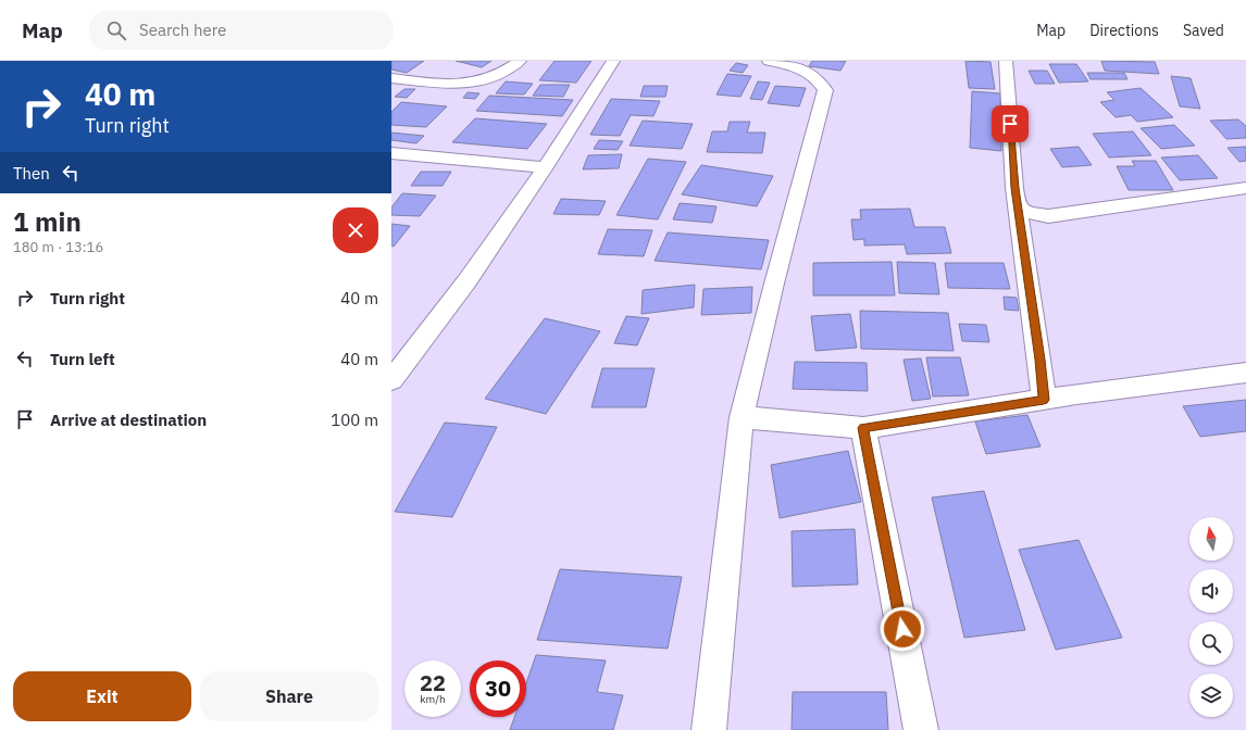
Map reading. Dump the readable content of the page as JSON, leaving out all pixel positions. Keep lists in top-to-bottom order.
{
  "north": "top",
  "page": {
    "header": "Map",
    "search": "Search here",
    "nav": ["Map", "Directions", "Saved"],
    "turn": ["40 m", "Turn right"],
    "then": "Then",
    "heading": ["1 min", "180 m · 13:16"],
    "list": [
      {
        "name": "Turn right",
        "value": "40 m"
      },
      {
        "name": "Turn left",
        "value": "40 m"
      },
      {
        "name": "Arrive at destination",
        "value": "100 m"
      }
    ],
    "speed": "22 km/h",
    "limit": "30",
    "buttons": ["Exit", "Share"]
  }
}
